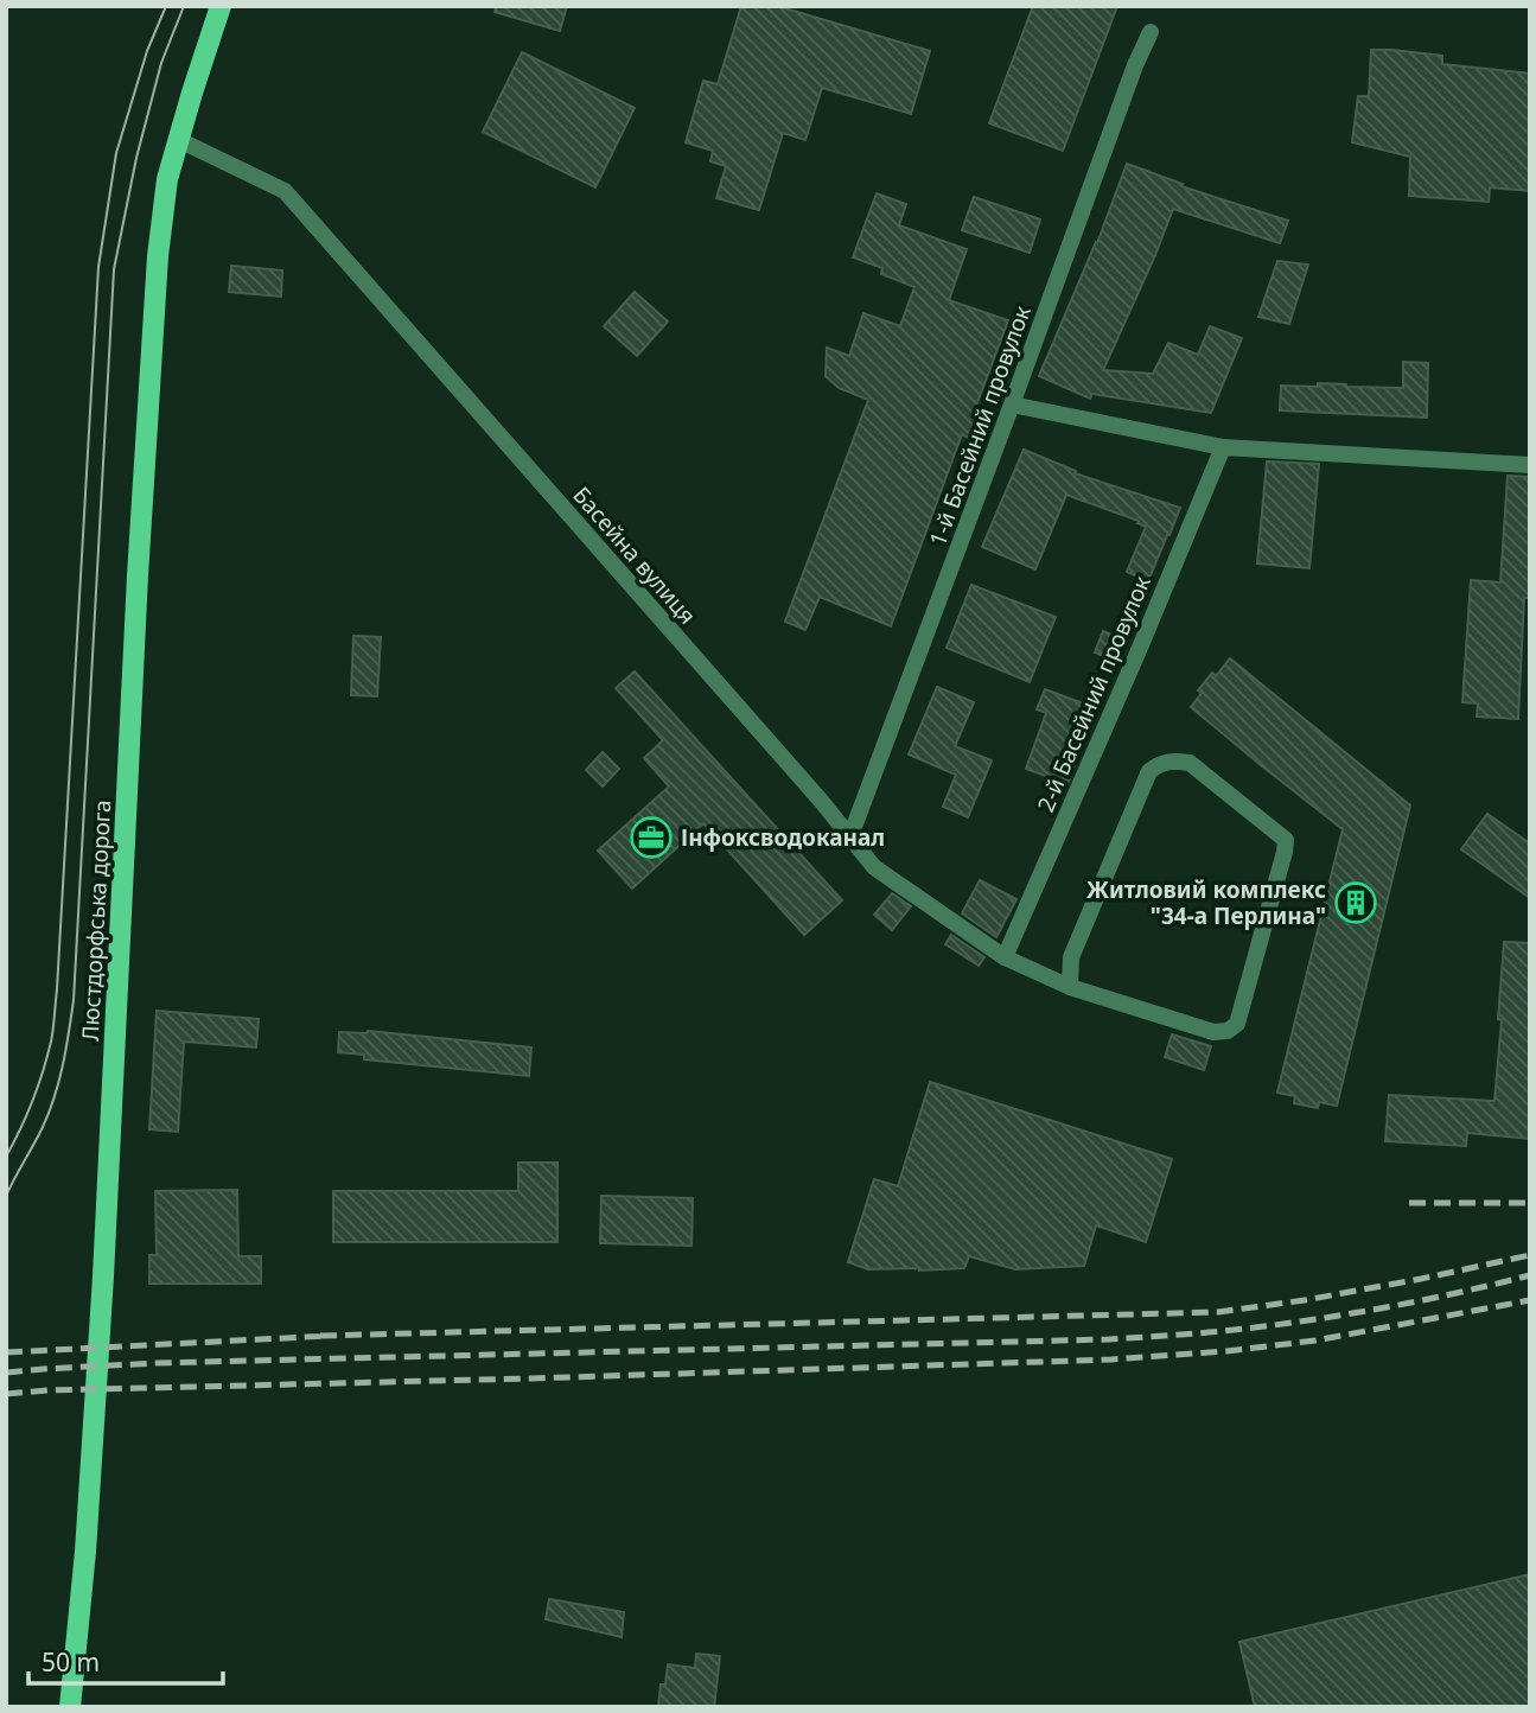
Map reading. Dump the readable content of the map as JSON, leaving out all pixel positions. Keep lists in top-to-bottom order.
{
  "streets": {
    "main road": ["Люстдорфська дорога"],
    "street": ["1-й Басейний провулок", "Басейна вулиця", "2-й Басейний провулок"]
  },
  "crossings": [
    ["1-й Басейний провулок", "Басейна вулиця"],
    ["Басейна вулиця", "2-й Басейний провулок"],
    ["Басейна вулиця", "Люстдорфська дорога"]
  ],
  "places": {
    "office": ["Інфоксводоканал"],
    "building": ["Житловий комплекс \"34-а Перлина\""]
  },
  "scale_bar": "50 m"
}
